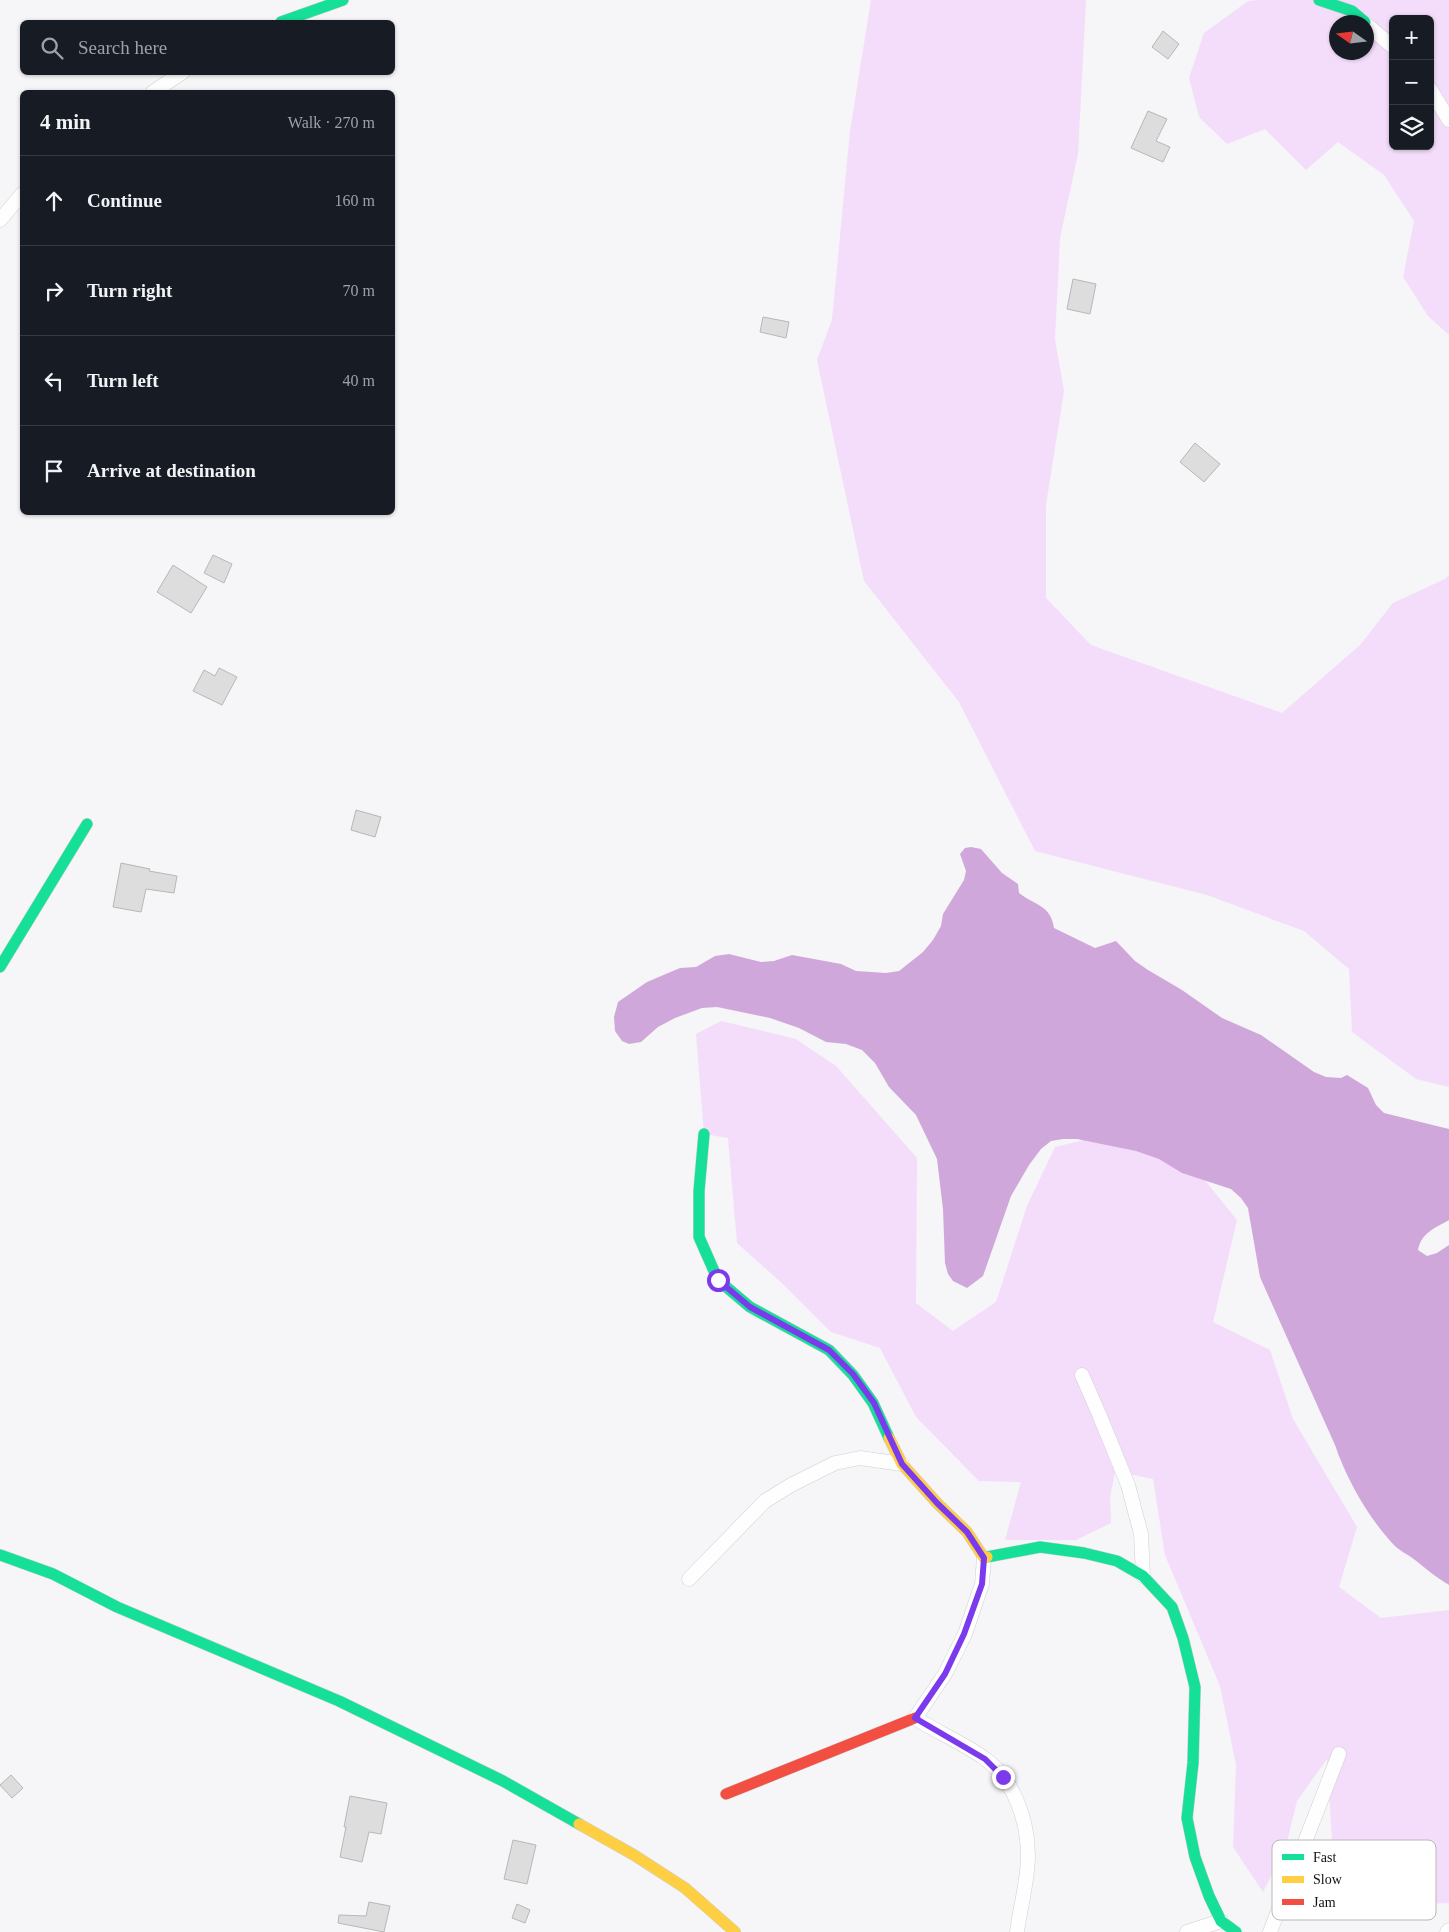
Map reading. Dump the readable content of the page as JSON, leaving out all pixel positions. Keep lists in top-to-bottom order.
{
  "legend": ["Fast", "Slow", "Jam"],
  "north": "left",
  "page": {
    "map_buttons": ["+", "−"],
    "search": "Search here",
    "heading": ["4 min", "Walk · 270 m"],
    "list": [
      ["Continue", "160 m"],
      ["Turn right", "70 m"],
      ["Turn left", "40 m"],
      "Arrive at destination"
    ]
  }
}
